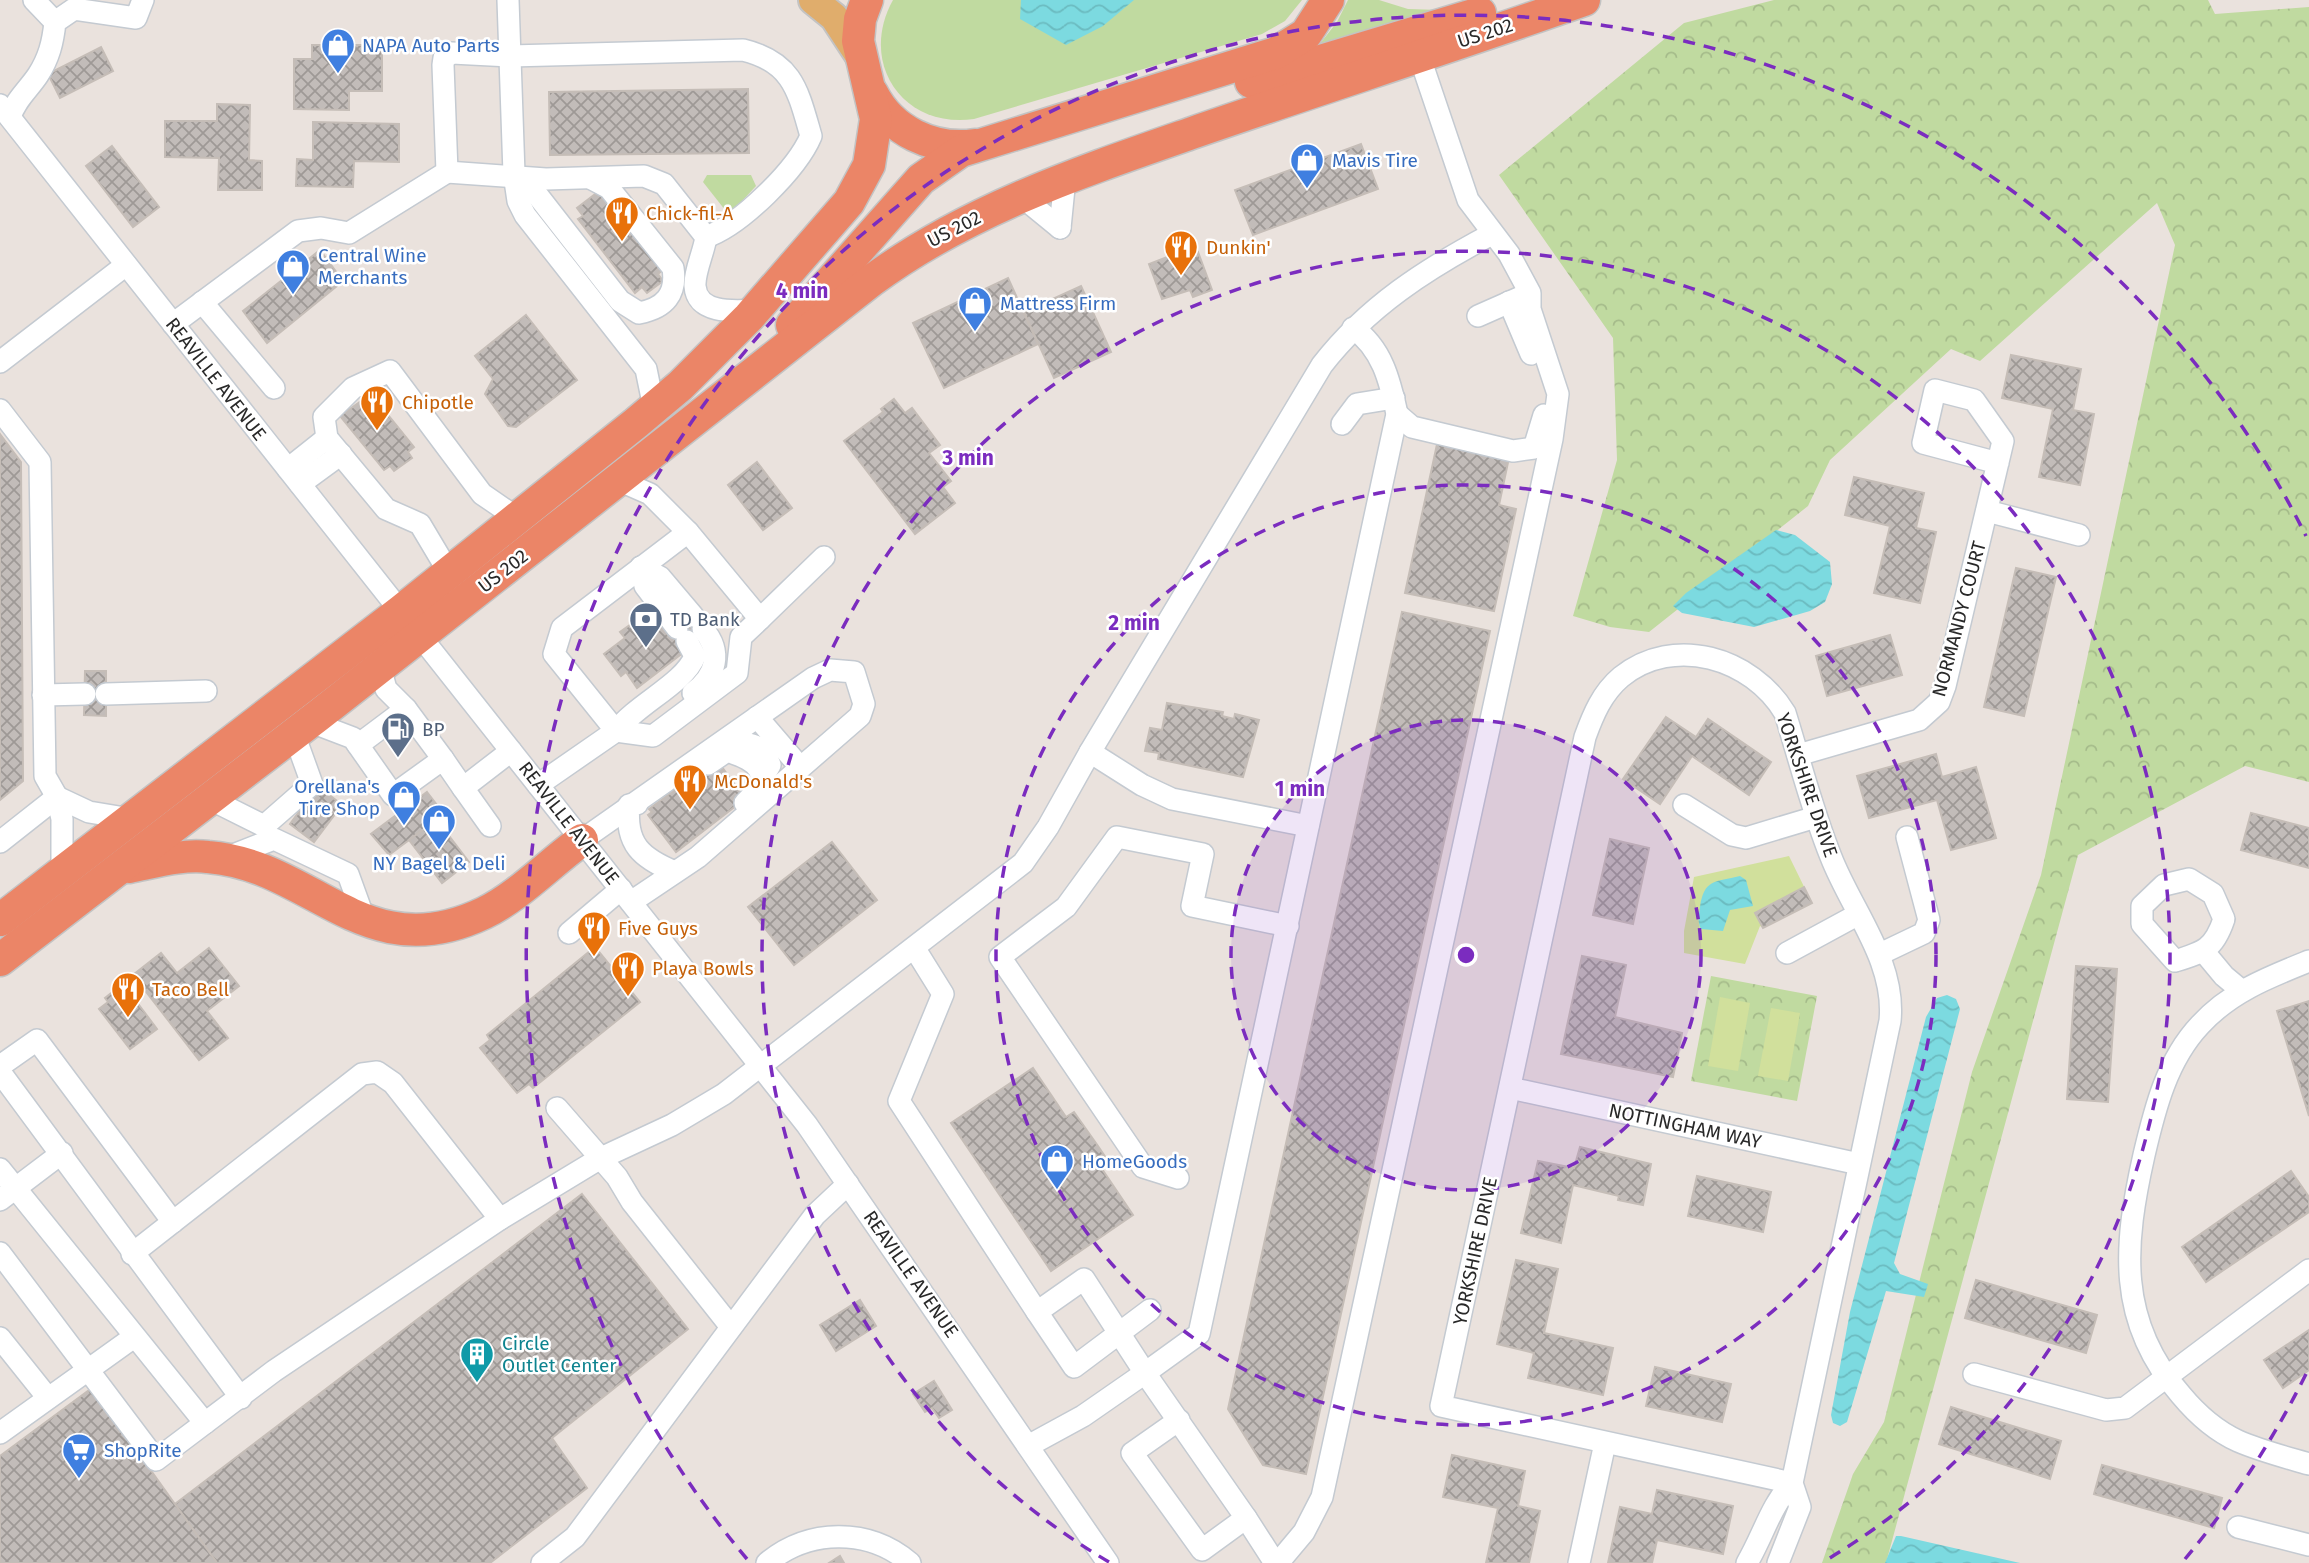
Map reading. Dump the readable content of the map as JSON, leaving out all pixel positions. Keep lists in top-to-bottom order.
{
  "streets": {
    "highway": ["US 202"],
    "street": [
      "REAVILLE AVENUE",
      "NORMANDY COURT",
      "YORKSHIRE DRIVE",
      "NOTTINGHAM WAY"
    ]
  },
  "crossings": [
    ["US 202", "REAVILLE AVENUE"],
    ["NORMANDY COURT", "YORKSHIRE DRIVE"],
    ["YORKSHIRE DRIVE", "NOTTINGHAM WAY"]
  ],
  "places": {
    "shop": [
      "NAPA Auto Parts",
      "Mavis Tire",
      "Central Wine Merchants",
      "Mattress Firm",
      "Orellana's Tire Shop",
      "NY Bagel & Deli",
      "HomeGoods"
    ],
    "restaurant": [
      "Chick-fil-A",
      "Dunkin'",
      "Chipotle",
      "McDonald's",
      "Five Guys",
      "Playa Bowls",
      "Taco Bell"
    ],
    "bank": ["TD Bank"],
    "fuel station": ["BP"],
    "building": ["Circle Outlet Center"],
    "supermarket": ["ShopRite"]
  },
  "rings": [
    "4 min",
    "3 min",
    "2 min",
    "1 min"
  ]
}
